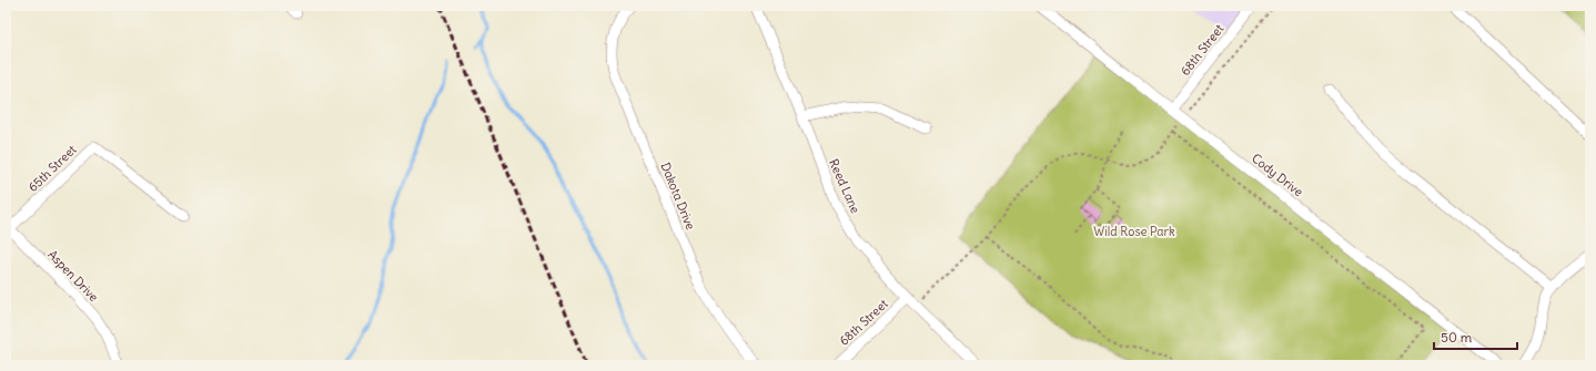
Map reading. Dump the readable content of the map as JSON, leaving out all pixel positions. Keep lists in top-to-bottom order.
{
  "streets": {
    "street": [
      "68th Street",
      "65th Street",
      "Cody Drive",
      "Reed Lane",
      "Dakota Drive",
      "Aspen Drive"
    ]
  },
  "crossings": [
    ["68th Street", "Cody Drive"],
    ["68th Street", "Reed Lane"],
    ["65th Street", "Aspen Drive"]
  ],
  "parks": ["Wild Rose Park"],
  "scale_bar": "50 m"
}
